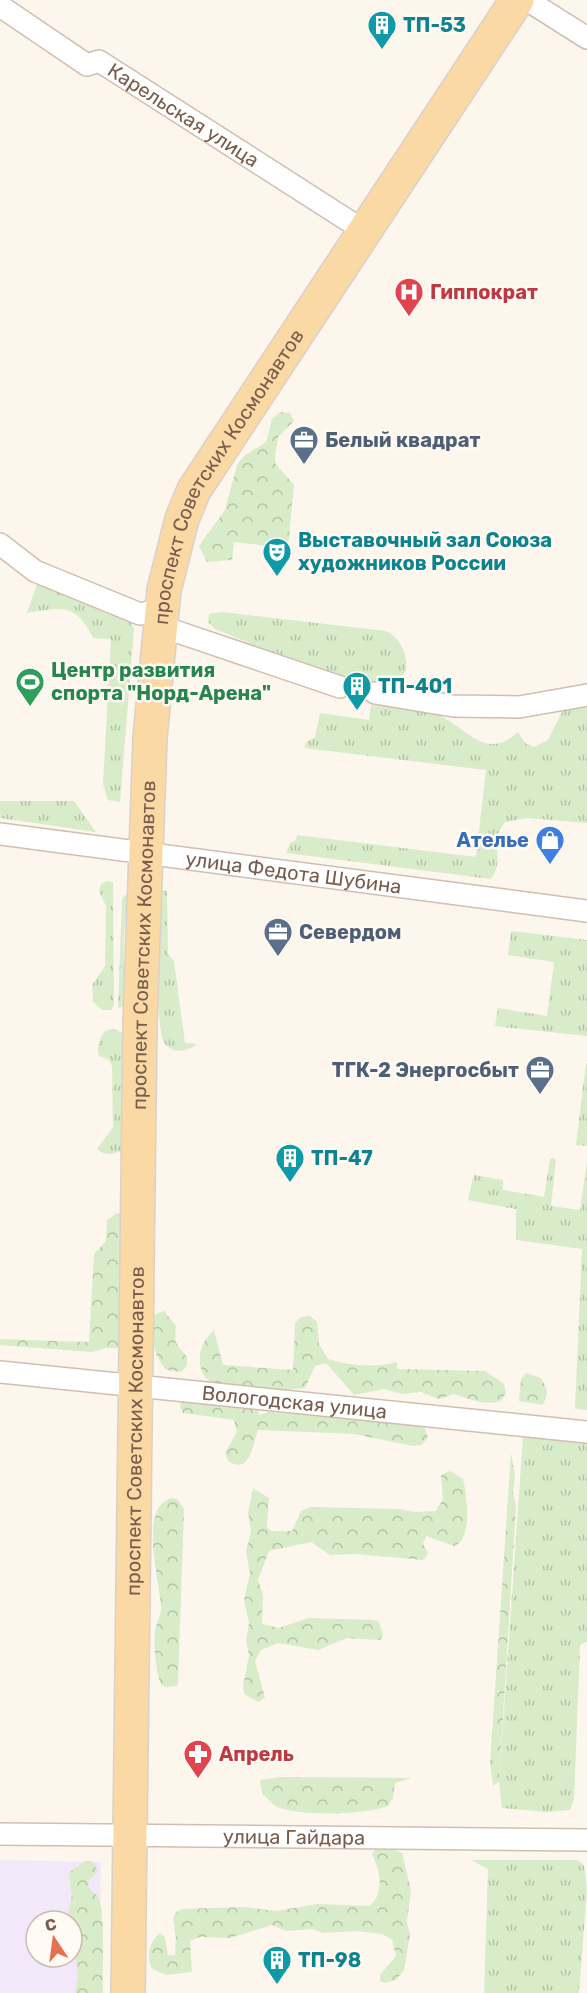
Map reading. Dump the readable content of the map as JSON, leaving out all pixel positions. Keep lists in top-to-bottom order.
{
  "streets": {
    "main road": ["проспект Советских Космонавтов"],
    "street": [
      "Карельская улица",
      "улица Федота Шубина",
      "Вологодская улица",
      "улица Гайдара"
    ]
  },
  "crossings": [
    ["Карельская улица", "проспект Советских Космонавтов"],
    ["проспект Советских Космонавтов", "улица Федота Шубина"],
    ["проспект Советских Космонавтов", "Вологодская улица"],
    ["проспект Советских Космонавтов", "улица Гайдара"]
  ],
  "places": {
    "building": [
      "ТП-53",
      "ТП-401",
      "ТП-47",
      "ТП-98"
    ],
    "hospital": ["Гиппократ"],
    "office": ["Белый квадрат", "Севердом", "ТГК-2 Энергосбыт"],
    "theatre": ["Выставочный зал Союза художников России"],
    "sports": ["Центр развития спорта \"Норд-Арена\""],
    "shop": ["Ателье"],
    "pharmacy": ["Апрель"]
  },
  "north": "top"
}
